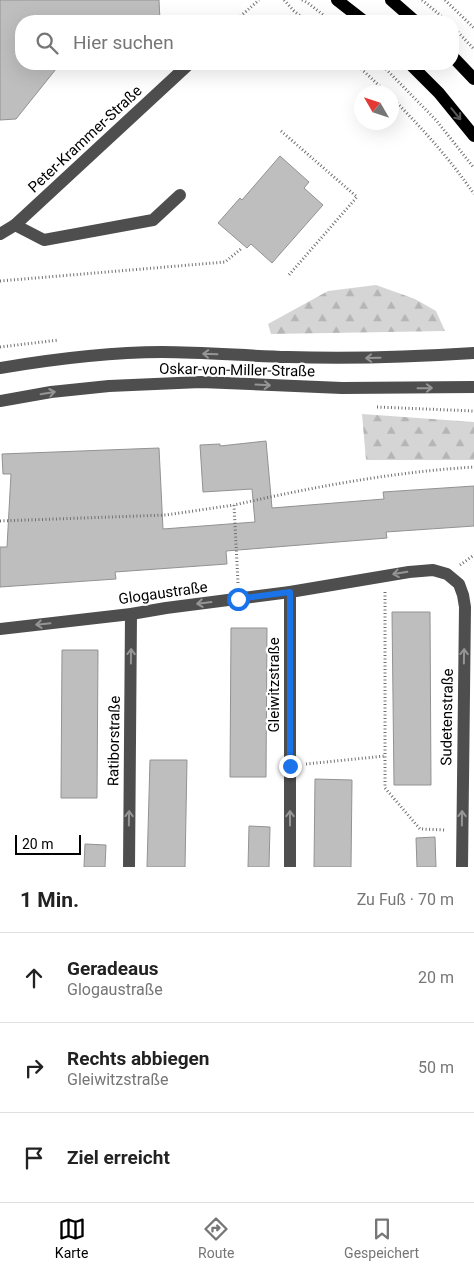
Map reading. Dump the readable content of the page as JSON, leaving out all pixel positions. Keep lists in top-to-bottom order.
{
  "streets": {
    "street": [
      "Peter-Krammer-Straße",
      "Oskar-von-Miller-Straße",
      "Glogaustraße",
      "Gleiwitzstraße",
      "Sudetenstraße",
      "Ratiborstraße"
    ]
  },
  "crossings": [
    ["Glogaustraße", "Gleiwitzstraße"],
    ["Glogaustraße", "Sudetenstraße"],
    ["Glogaustraße", "Ratiborstraße"]
  ],
  "one_way": [
    "Glogaustraße",
    "Gleiwitzstraße",
    "Sudetenstraße",
    "Ratiborstraße"
  ],
  "scale_bar": "20 m",
  "north": "top left",
  "page": {
    "search": "Hier suchen",
    "scale": "20 m",
    "heading": ["1 Min.", "Zu Fuß · 70 m"],
    "list": [
      ["Geradeaus", "Glogaustraße", "20 m"],
      ["Rechts abbiegen", "Gleiwitzstraße", "50 m"],
      "Ziel erreicht"
    ],
    "nav": ["Karte", "Route", "Gespeichert"]
  }
}
